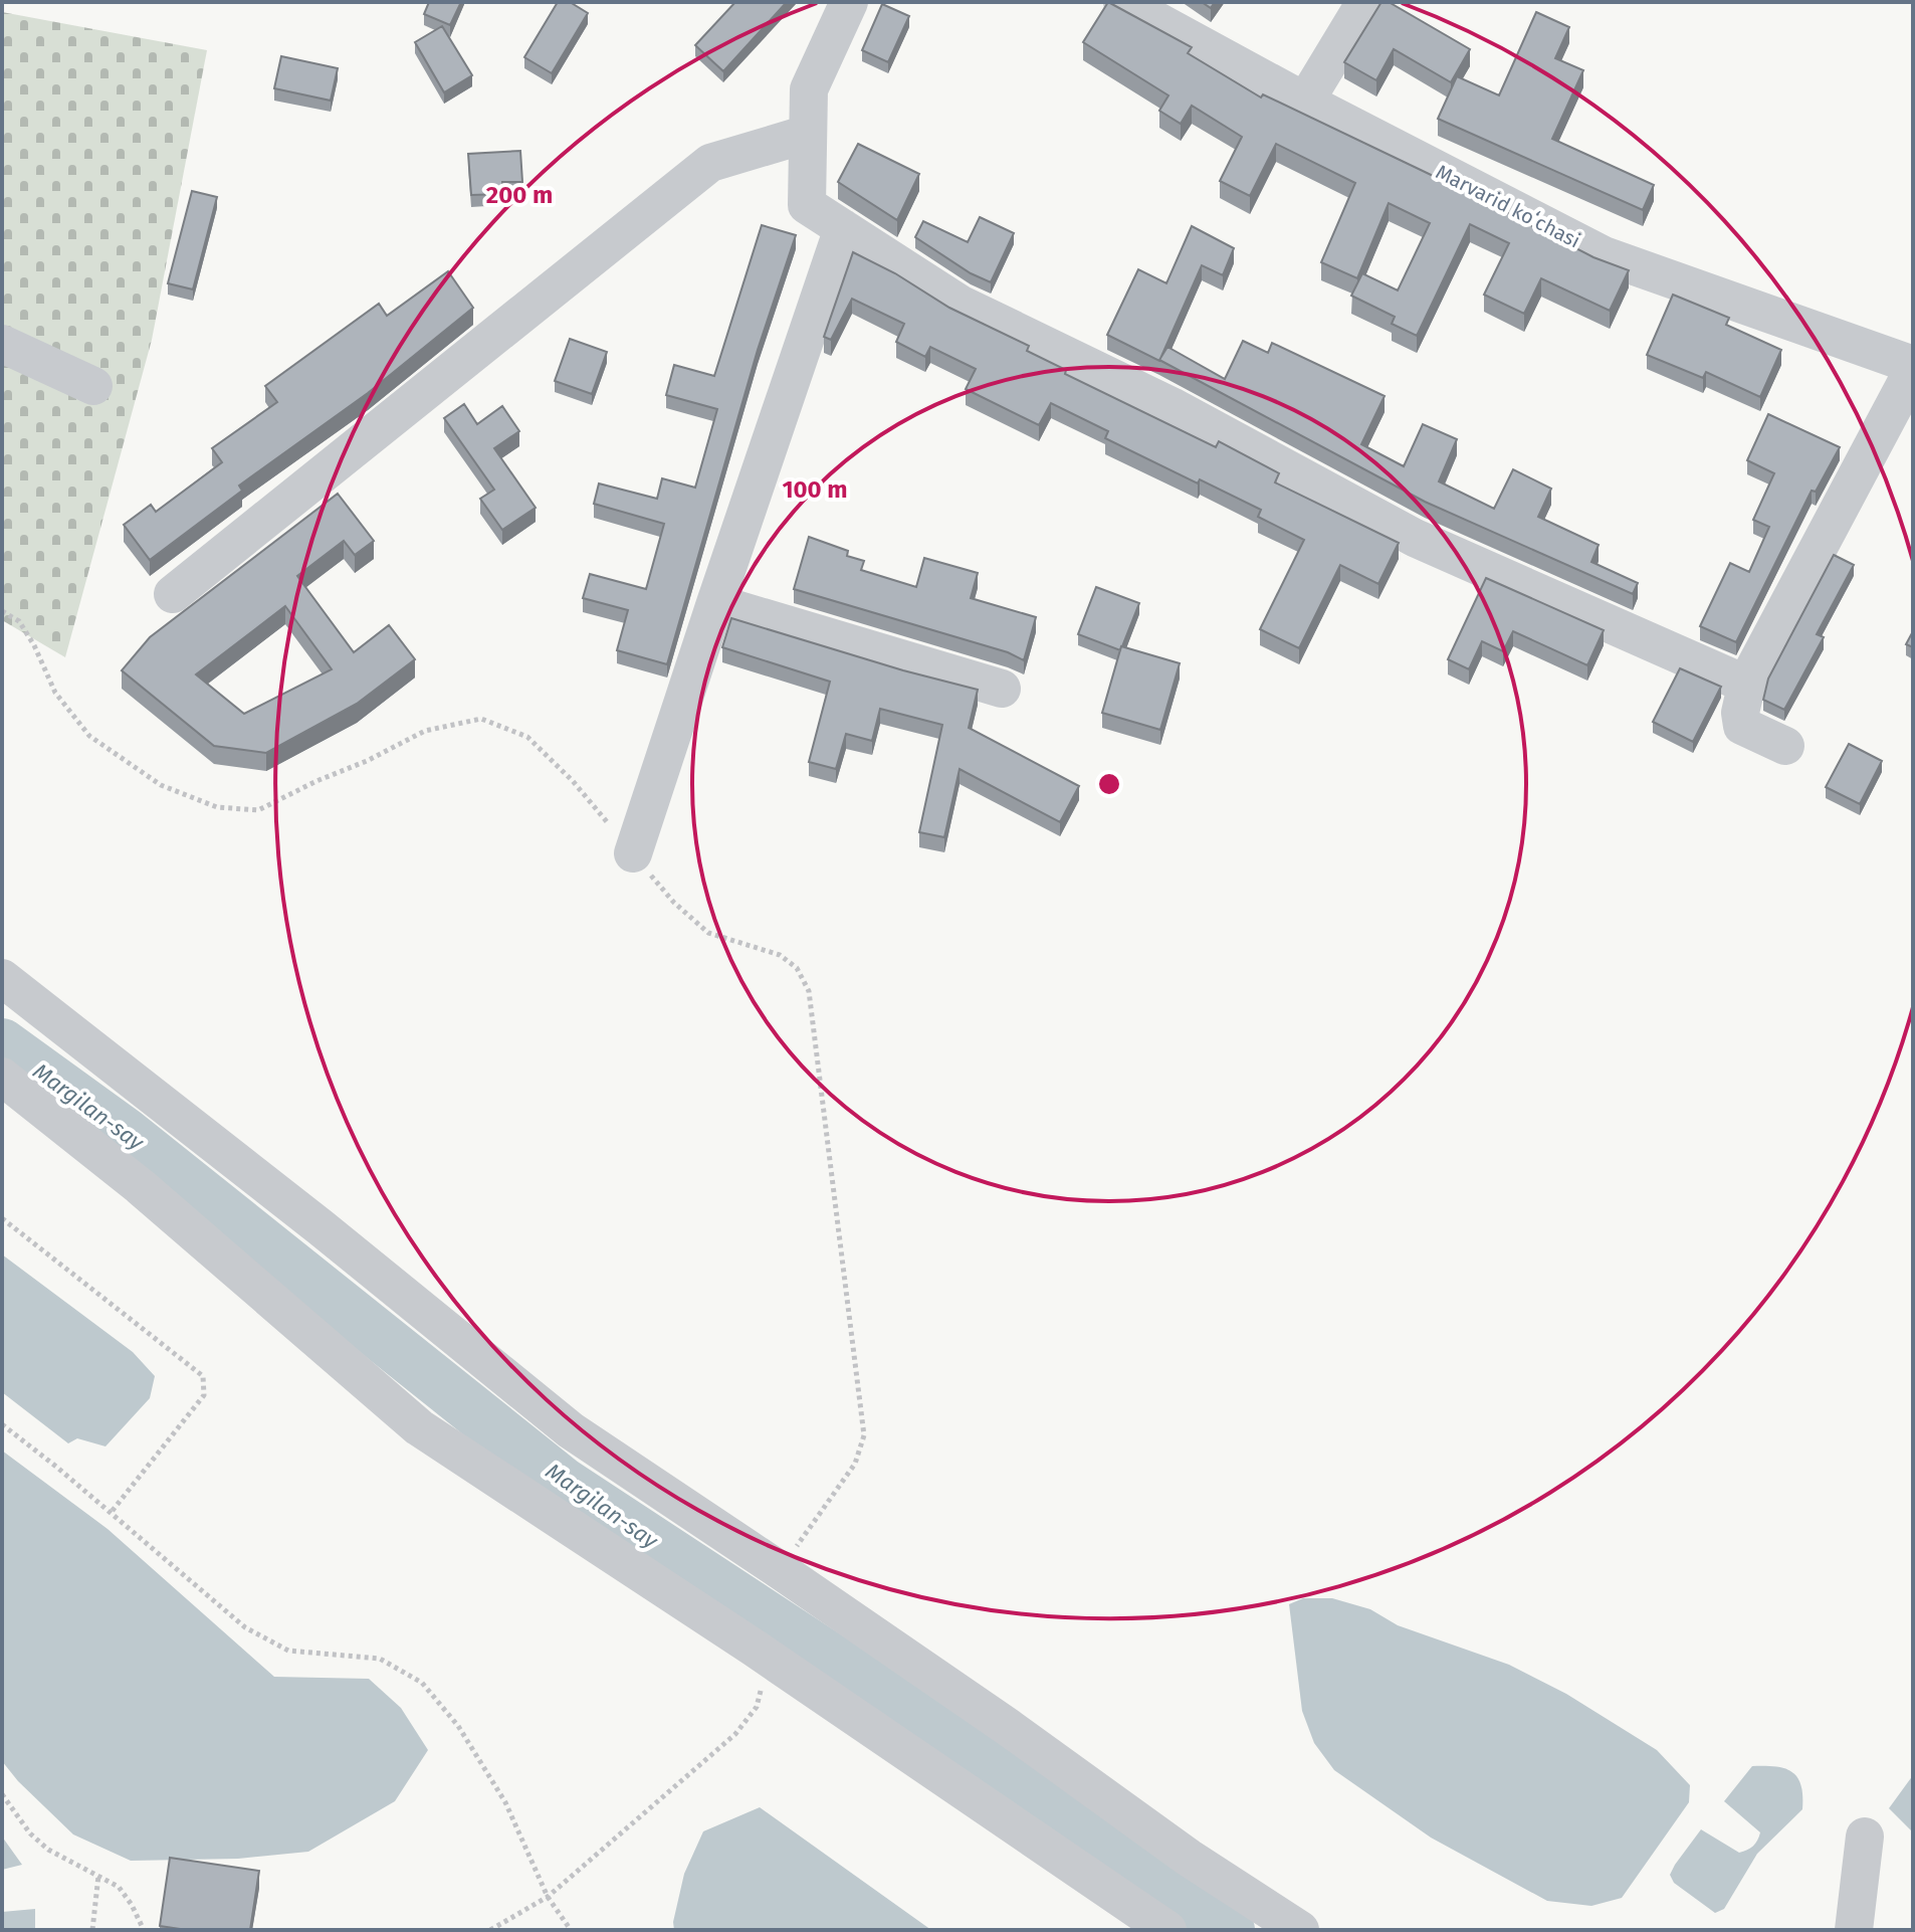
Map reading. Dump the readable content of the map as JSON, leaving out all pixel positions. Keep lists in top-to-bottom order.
{
  "streets": {
    "street": ["Marvarid koʻchasi"]
  },
  "water": ["Margilan-say"],
  "rings": ["200 m", "100 m"]
}
